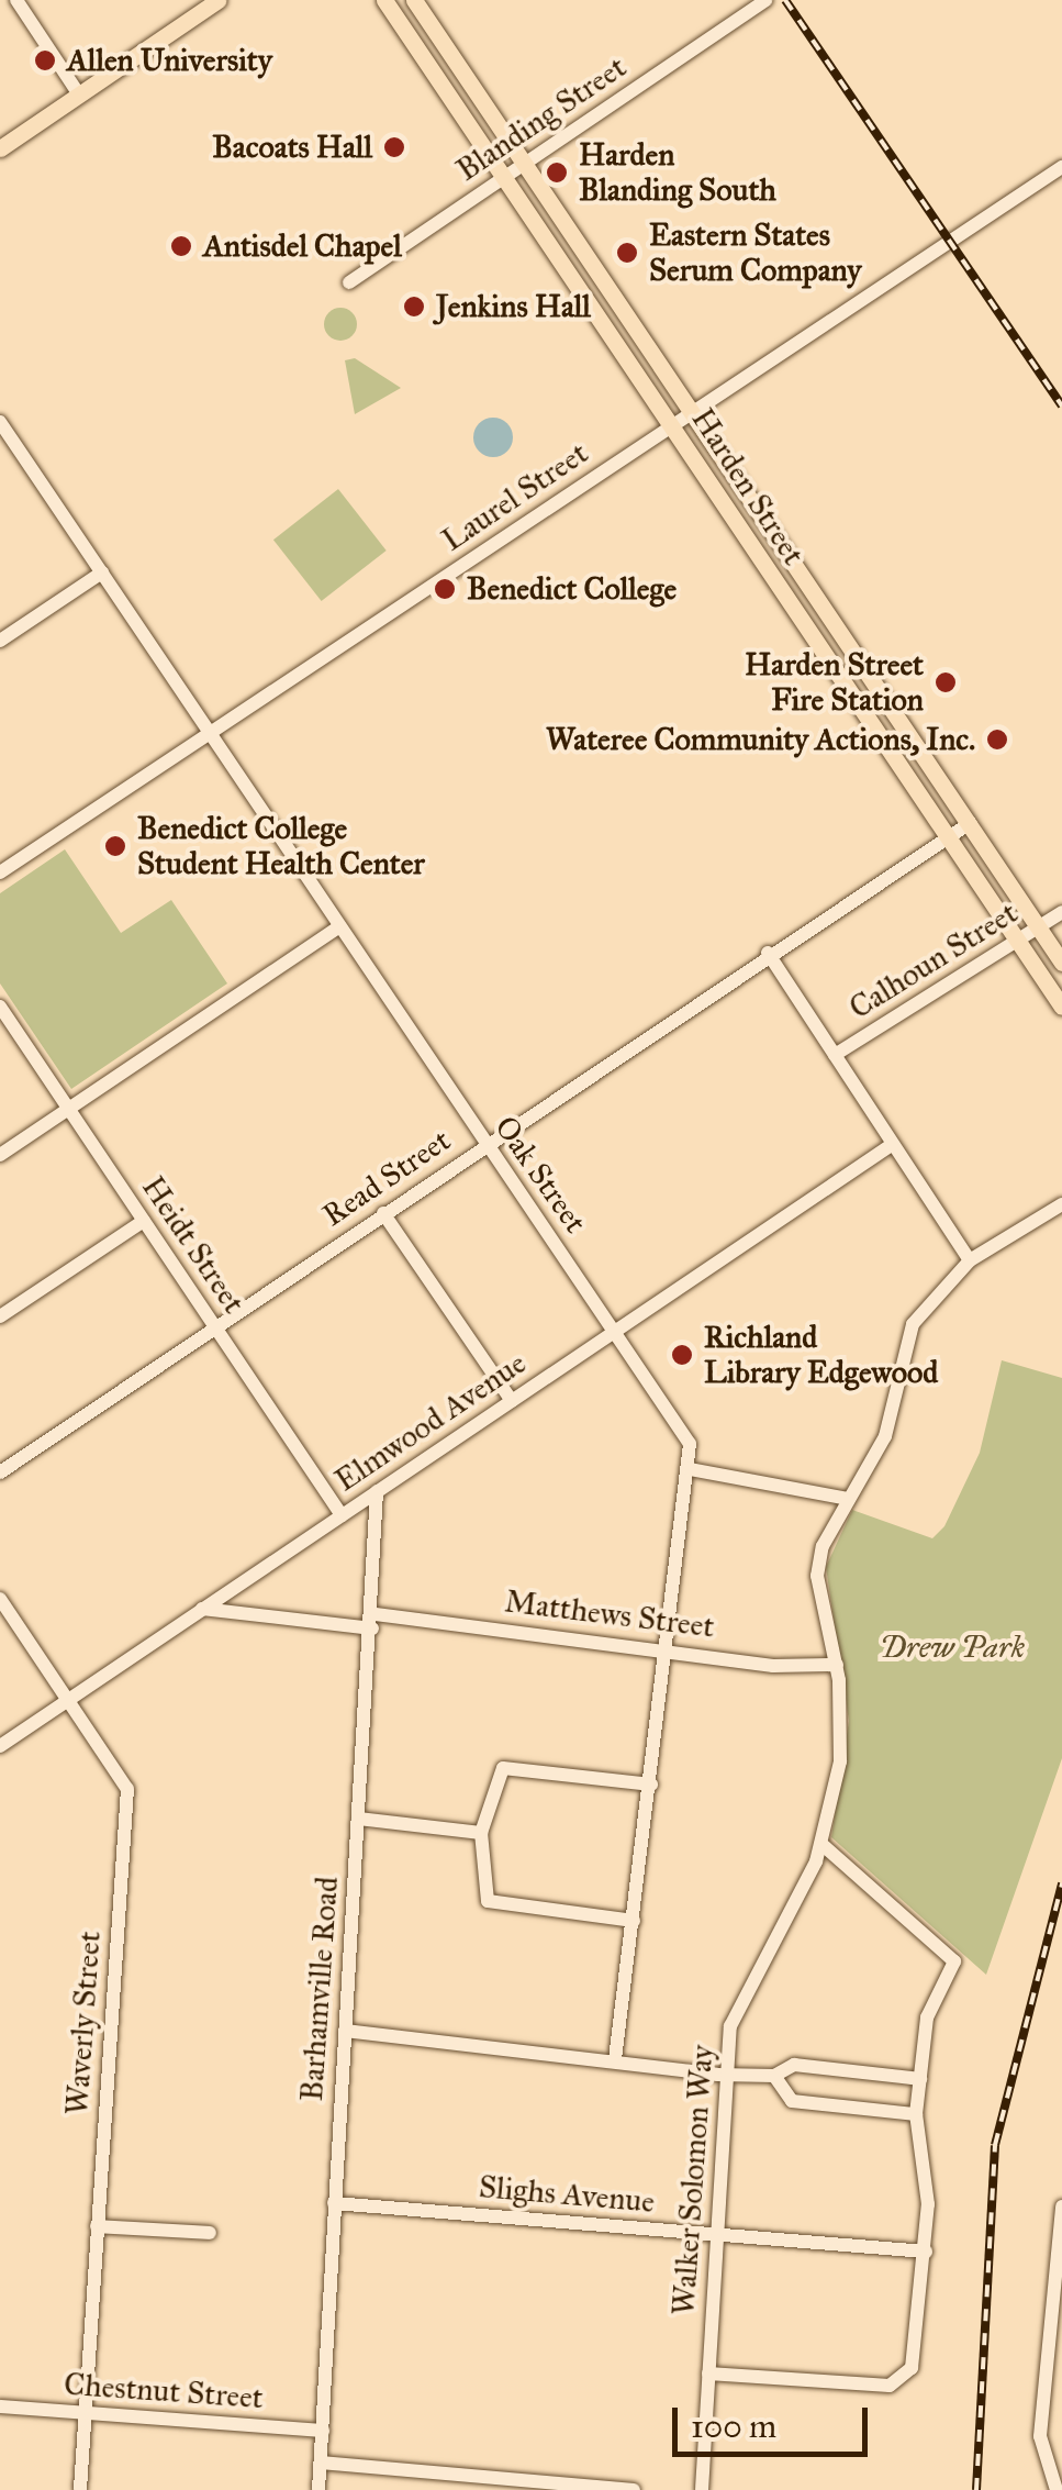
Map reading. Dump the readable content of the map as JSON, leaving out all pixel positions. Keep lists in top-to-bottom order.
{
  "streets": {
    "main road": ["Harden Street"],
    "street": [
      "Blanding Street",
      "Laurel Street",
      "Calhoun Street",
      "Oak Street",
      "Read Street",
      "Heidt Street",
      "Elmwood Avenue",
      "Matthews Street",
      "Barhamville Road",
      "Waverly Street",
      "Walker Solomon Way",
      "Slighs Avenue",
      "Chestnut Street"
    ]
  },
  "crossings": [
    ["Blanding Street", "Harden Street"],
    ["Harden Street", "Laurel Street"],
    ["Harden Street", "Calhoun Street"],
    ["Harden Street", "Read Street"],
    ["Laurel Street", "Oak Street"],
    ["Oak Street", "Read Street"],
    ["Oak Street", "Elmwood Avenue"],
    ["Oak Street", "Matthews Street"],
    ["Read Street", "Heidt Street"],
    ["Heidt Street", "Elmwood Avenue"],
    ["Elmwood Avenue", "Matthews Street"],
    ["Elmwood Avenue", "Barhamville Road"],
    ["Elmwood Avenue", "Waverly Street"],
    ["Matthews Street", "Barhamville Road"],
    ["Matthews Street", "Walker Solomon Way"],
    ["Barhamville Road", "Slighs Avenue"],
    ["Barhamville Road", "Chestnut Street"],
    ["Waverly Street", "Chestnut Street"],
    ["Walker Solomon Way", "Slighs Avenue"]
  ],
  "parks": ["Drew Park"],
  "places": [
    "Allen University",
    "Bacoats Hall",
    "Harden Blanding South",
    "Antisdel Chapel",
    "Eastern States Serum Company",
    "Jenkins Hall",
    "Benedict College",
    "Harden Street Fire Station",
    "Wateree Community Actions, Inc.",
    "Benedict College Student Health Center",
    "Richland Library Edgewood"
  ],
  "scale_bar": "100 m"
}
